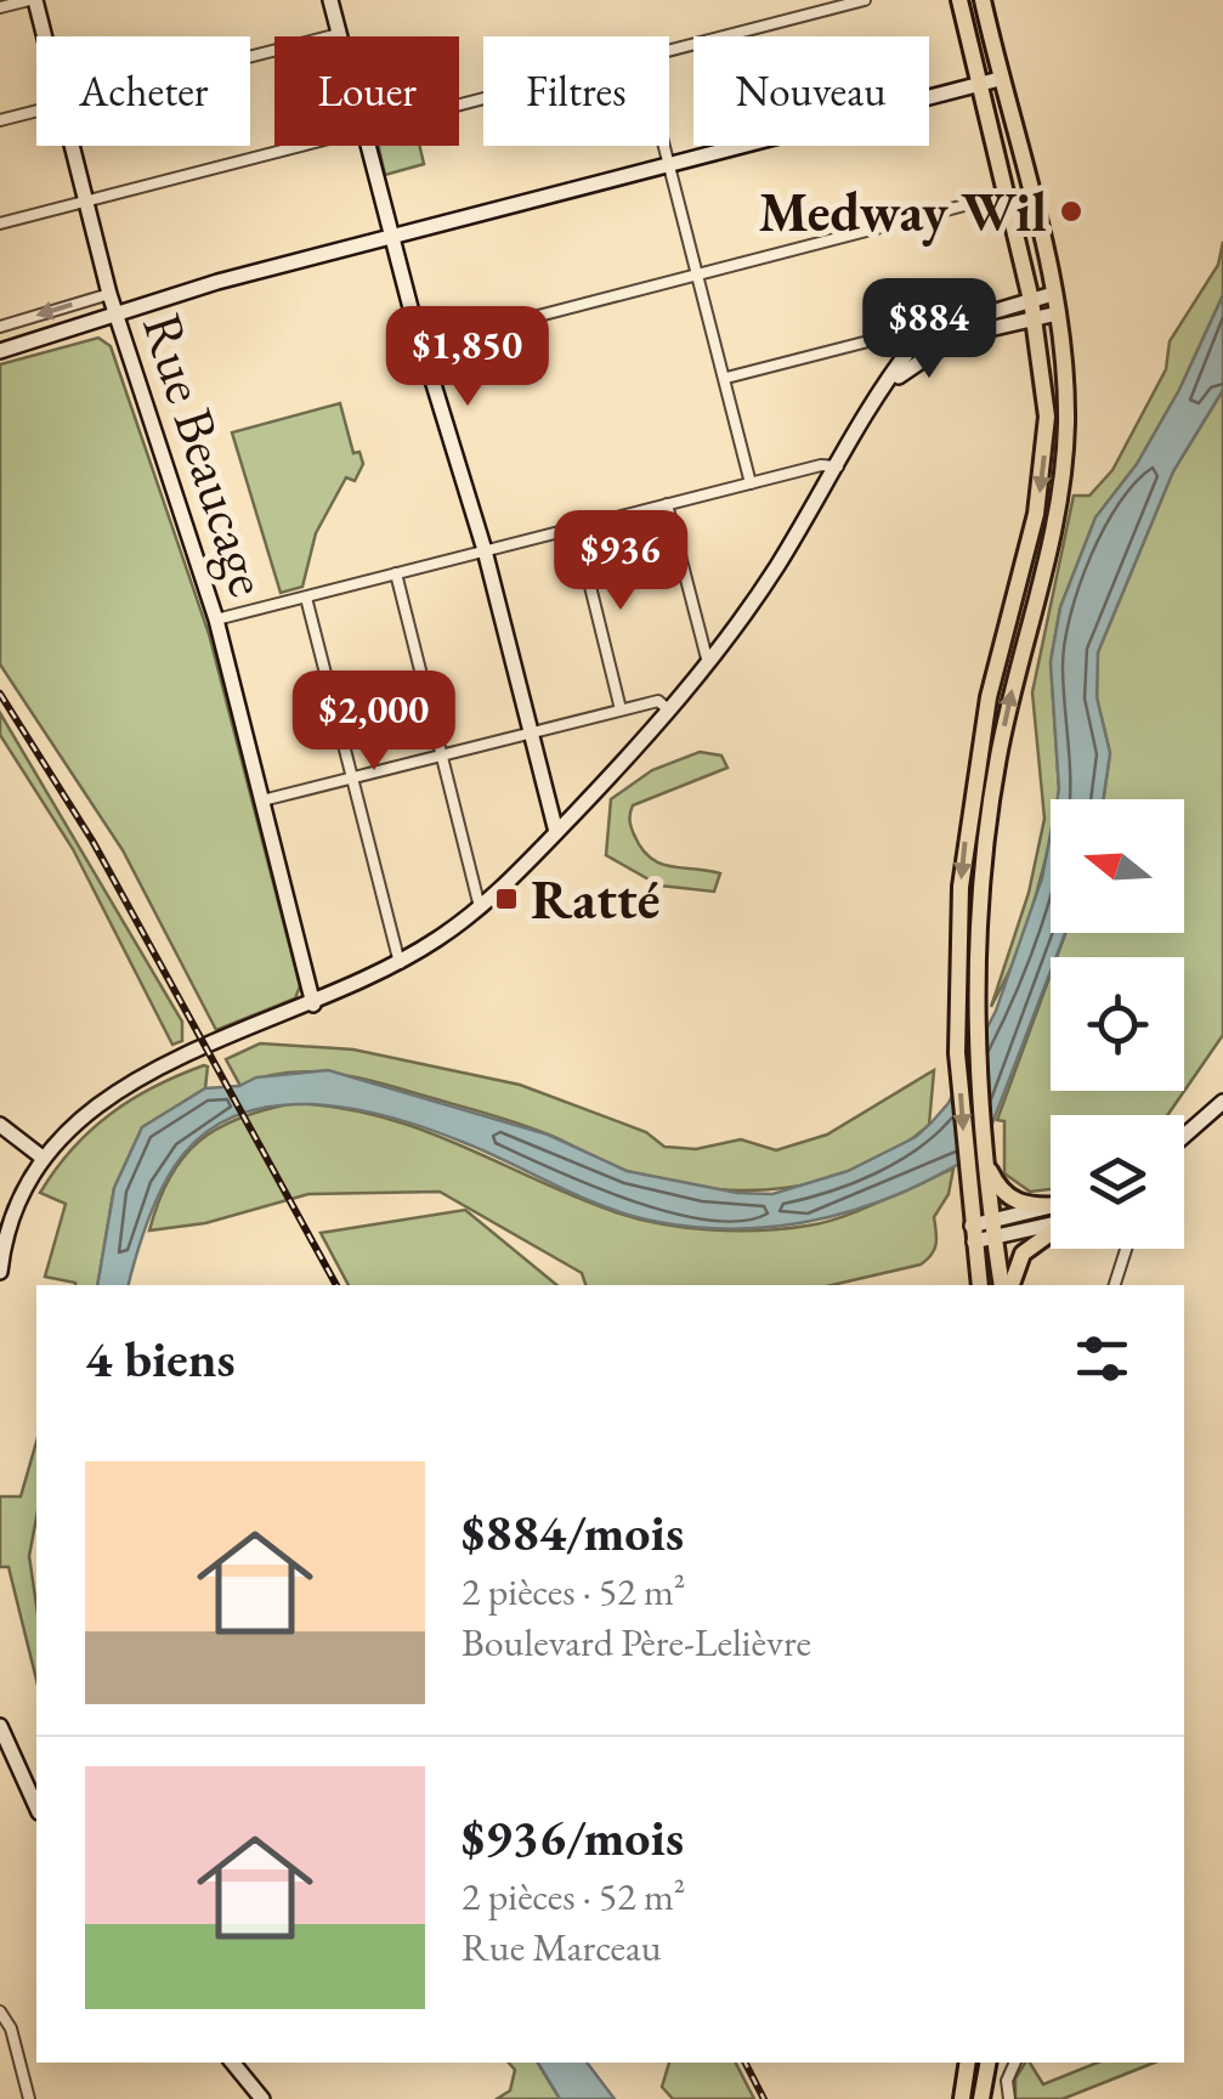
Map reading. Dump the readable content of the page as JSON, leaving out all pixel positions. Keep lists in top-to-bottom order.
{
  "streets": {
    "main road": ["Rue Beaucage"]
  },
  "places": {
    "other": ["Medway Wil"],
    "transit": ["Ratté"]
  },
  "north": "left",
  "page": {
    "chip": [
      "Acheter",
      "Louer",
      "Filtres",
      "Nouveau"
    ],
    "price": [
      "$884",
      "$1,850",
      "$936",
      "$2,000"
    ],
    "heading": "4 biens",
    "list": [
      {
        "name": "$884/mois",
        "note": "2 pièces · 52 m² · Boulevard Père-Lelièvre"
      },
      {
        "name": "$936/mois",
        "note": "2 pièces · 52 m² · Rue Marceau"
      }
    ]
  }
}
